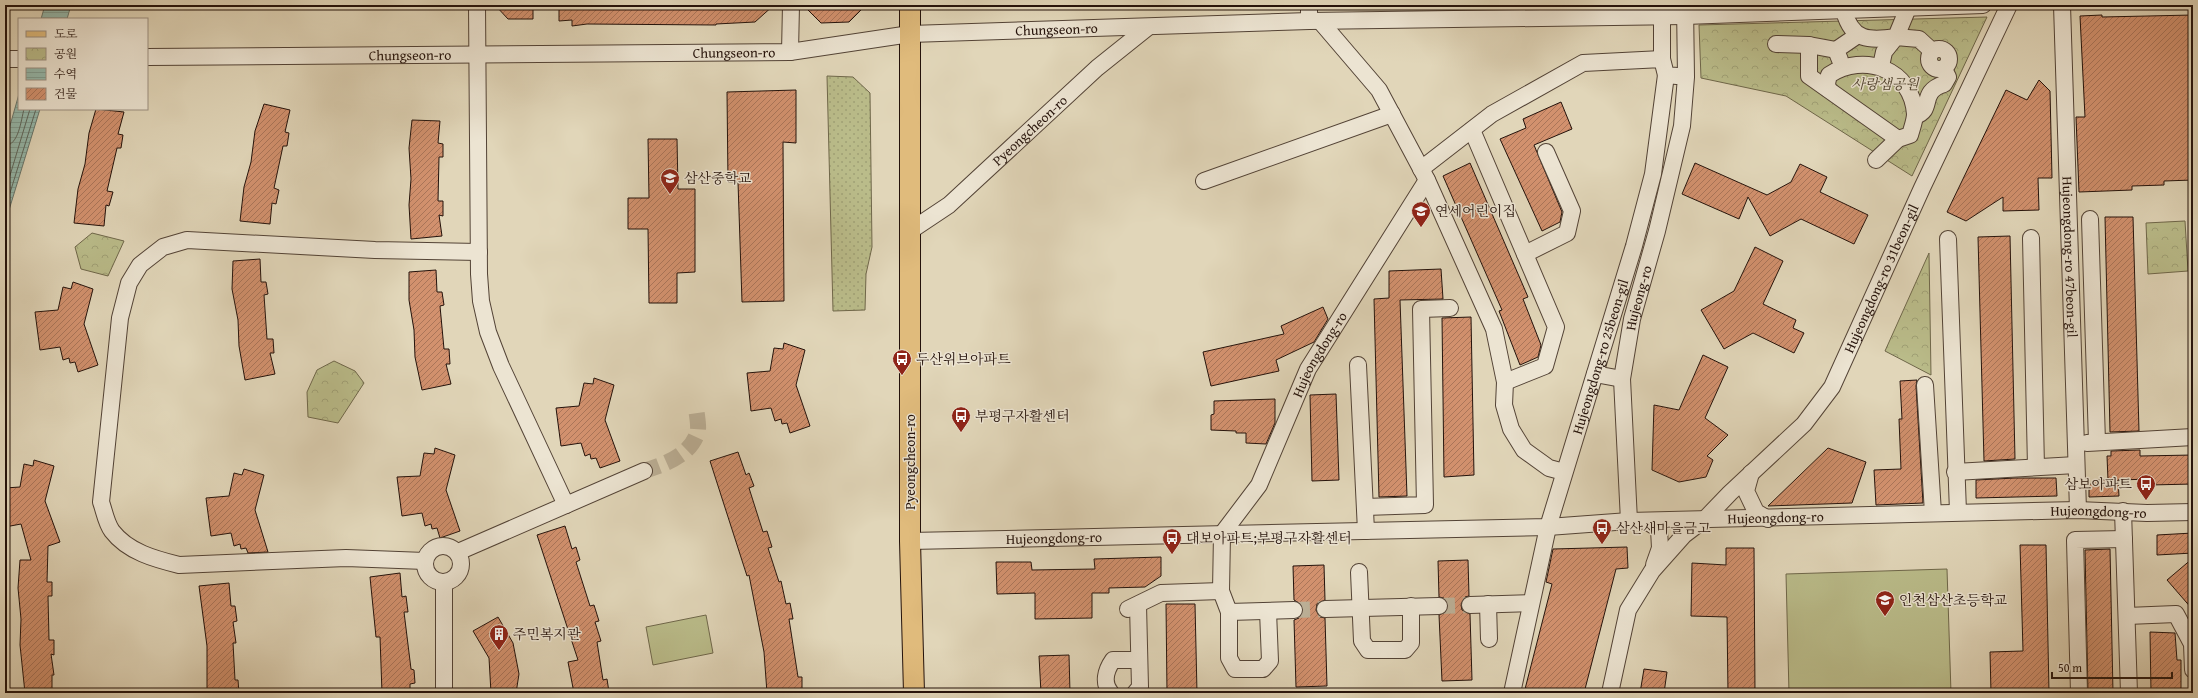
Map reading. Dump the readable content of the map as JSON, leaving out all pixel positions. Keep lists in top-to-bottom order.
{
  "streets": {
    "main road": ["Pyeongcheon-ro"],
    "street": [
      "Chungseon-ro",
      "Hujeongdong-ro 47beon-gil",
      "Hujeongdong-ro 31beon-gil",
      "Hujeong-ro",
      "Hujeongdong-ro",
      "Hujeongdong-ro 25beon-gil"
    ]
  },
  "crossings": [
    ["Chungseon-ro", "Pyeongcheon-ro"],
    ["Chungseon-ro", "Hujeong-ro"],
    ["Pyeongcheon-ro", "Hujeongdong-ro"],
    ["Hujeongdong-ro 47beon-gil", "Hujeongdong-ro"],
    ["Hujeongdong-ro 31beon-gil", "Hujeongdong-ro"],
    ["Hujeong-ro", "Hujeongdong-ro"],
    ["Hujeongdong-ro", "Hujeongdong-ro 25beon-gil"]
  ],
  "parks": ["사랑샘공원"],
  "places": {
    "school or university": ["삼산중학교", "연세어린이집", "인천삼산초등학교"],
    "bus stop": [
      "두산위브아파트",
      "부평구자활센터",
      "삼보아파트",
      "삼산새마을금고",
      "대보아파트;부평구자활센터"
    ],
    "building": ["주민복지관"]
  },
  "legend": [
    "도로",
    "공원",
    "수역",
    "건물"
  ],
  "scale_bar": "50 m"
}
